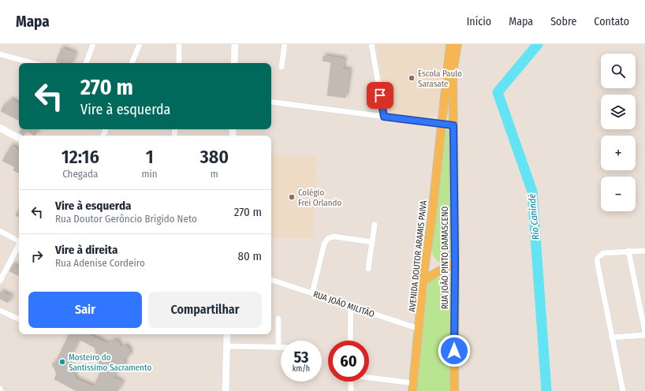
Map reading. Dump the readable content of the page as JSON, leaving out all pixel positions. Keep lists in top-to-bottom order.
{
  "streets": {
    "main road": ["AVENIDA DOUTOR ARAMIS PAIVA", "RUA JOÃO PINTO DAMASCENO"],
    "street": ["RUA JOÃO MILITÃO"]
  },
  "crossings": [
    ["AVENIDA DOUTOR ARAMIS PAIVA", "RUA JOÃO MILITÃO"]
  ],
  "water": ["Rio Canindé"],
  "places": ["Escola Paulo Sarasate", "Colégio Frei Orlando", "Mosteiro do Santíssimo Sacramento"],
  "page": {
    "header": "Mapa",
    "nav": [
      "Início",
      "Mapa",
      "Sobre",
      "Contato"
    ],
    "map_buttons": ["+", "−"],
    "turn": ["270 m", "Vire à esquerda"],
    "eta": [
      "12:16",
      "Chegada",
      "1",
      "min",
      "380",
      "m"
    ],
    "list": [
      {
        "name": "Vire à esquerda",
        "note": "Rua Doutor Gerôncio Brígido Neto",
        "value": "270 m"
      },
      {
        "name": "Vire à direita",
        "note": "Rua Adenise Cordeiro",
        "value": "80 m"
      }
    ],
    "buttons": ["Sair", "Compartilhar"],
    "speed": "53 km/h",
    "limit": "60"
  }
}
